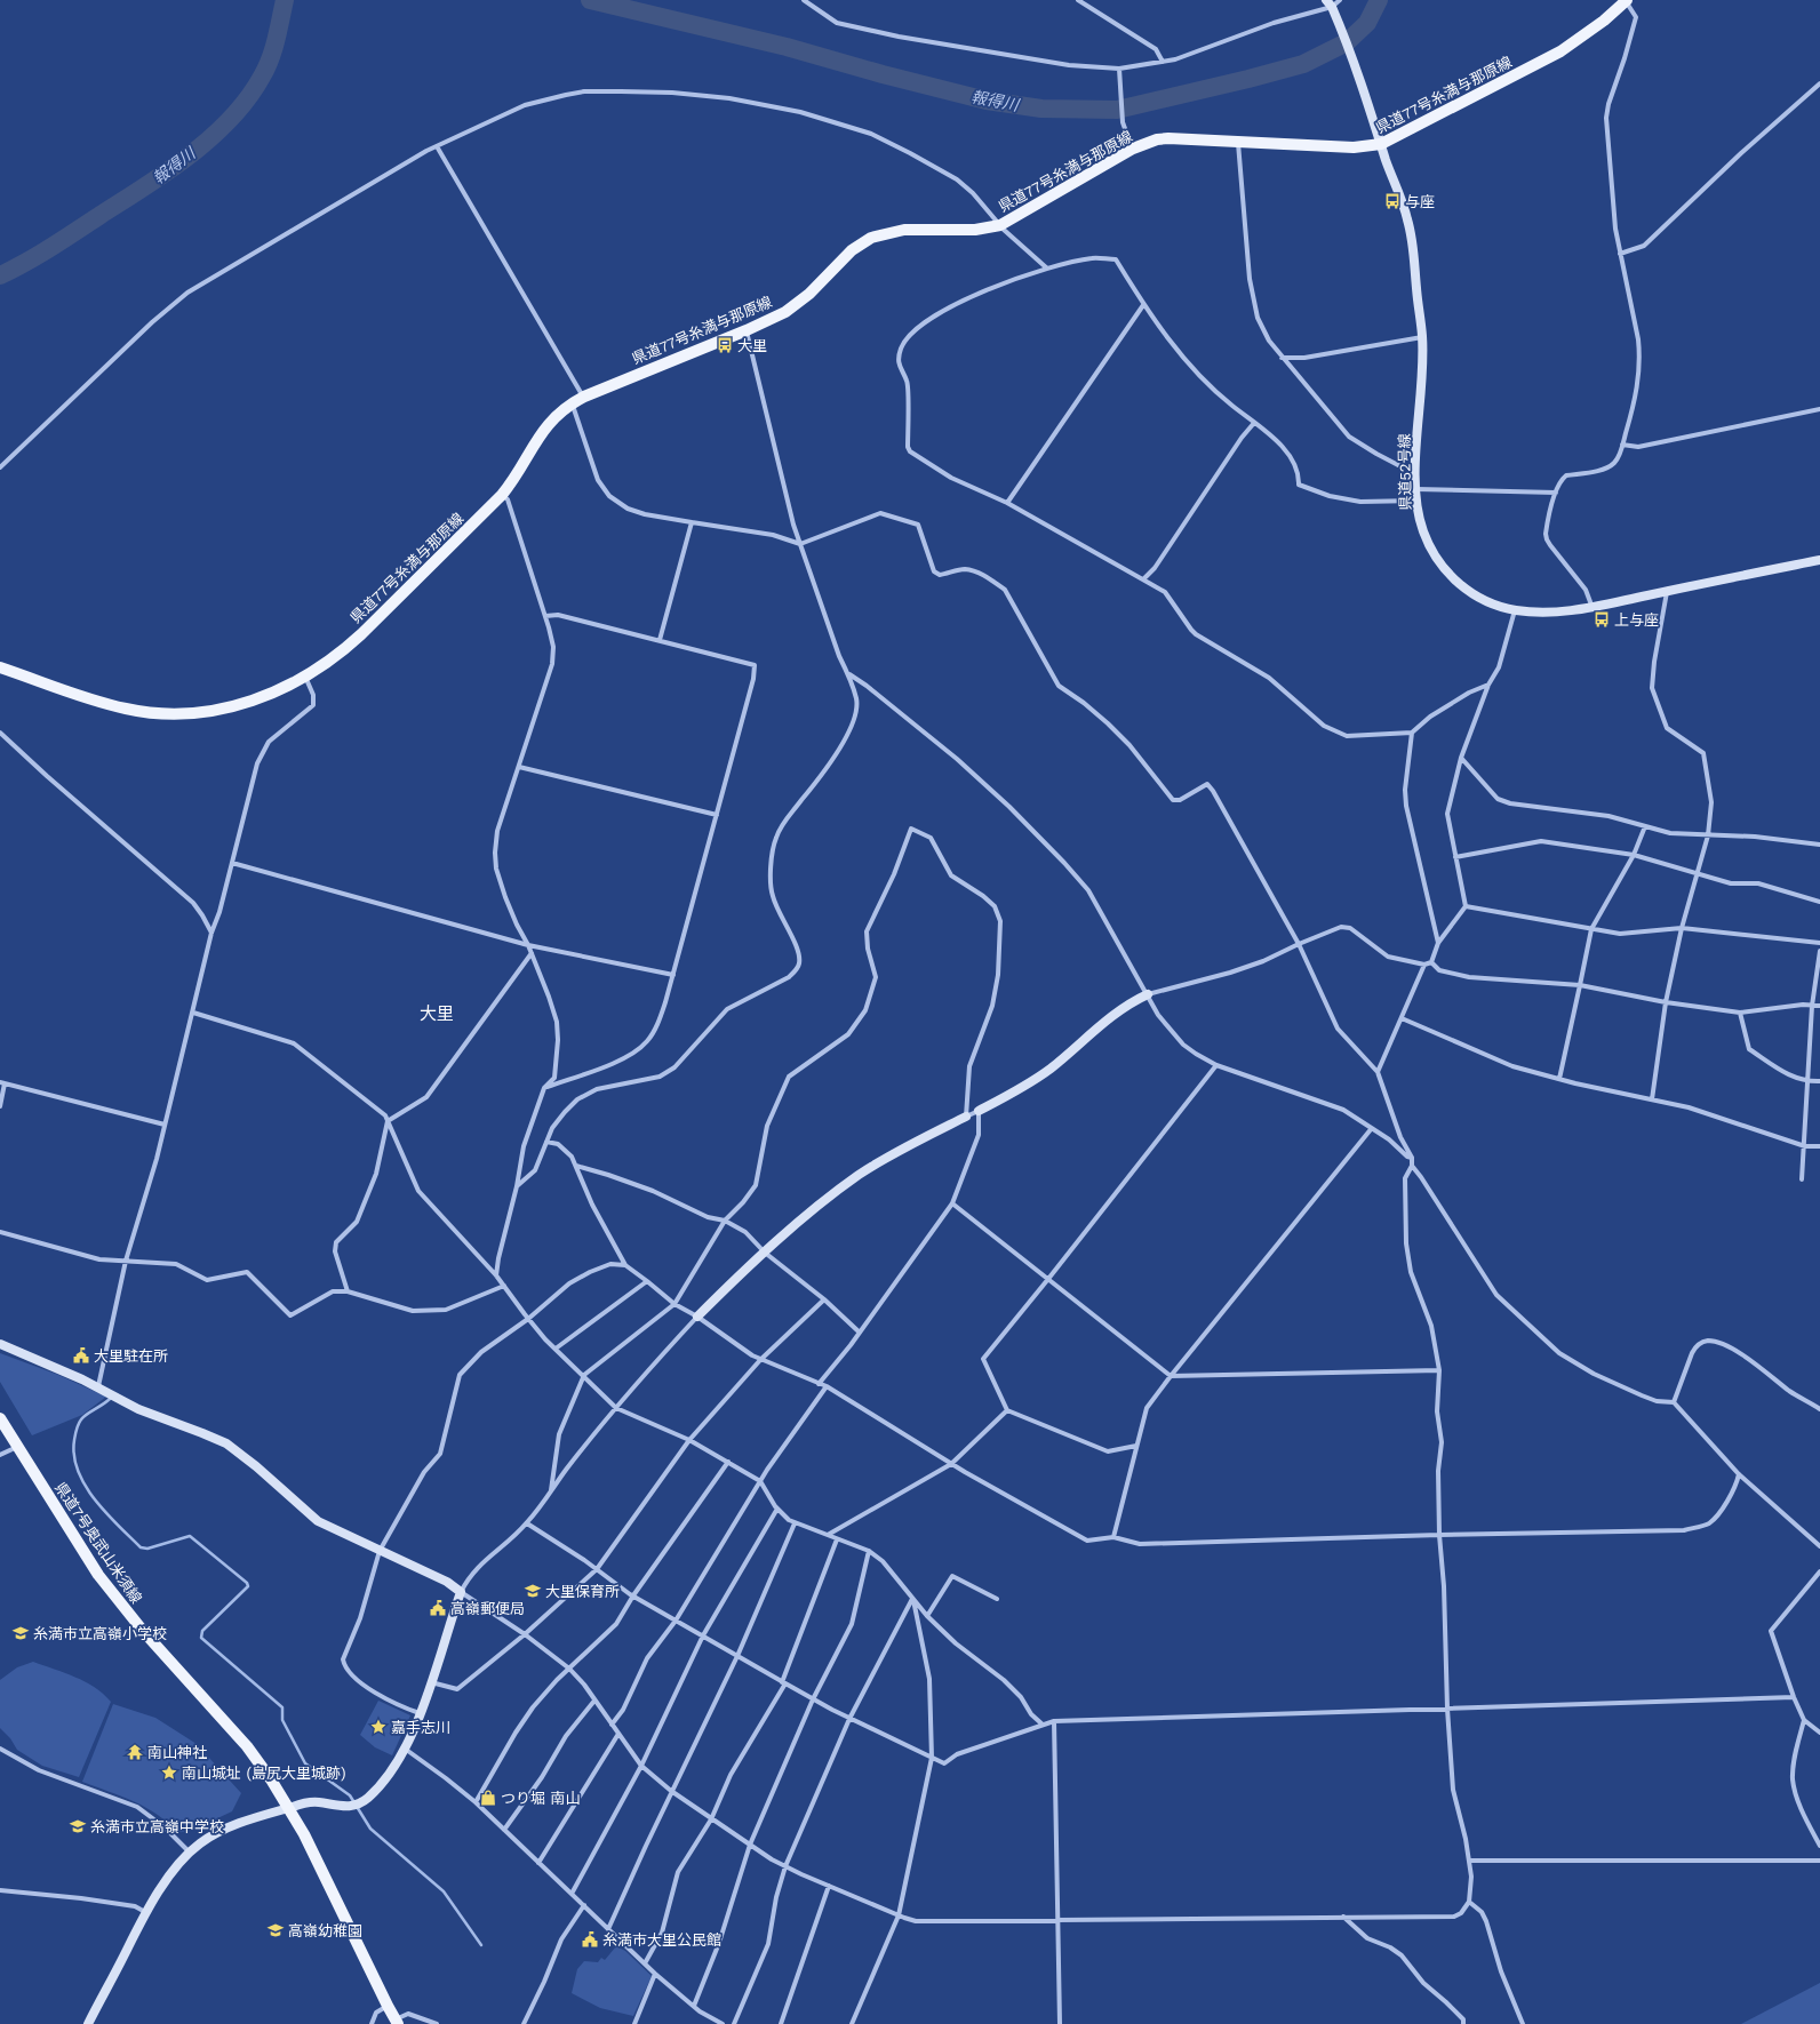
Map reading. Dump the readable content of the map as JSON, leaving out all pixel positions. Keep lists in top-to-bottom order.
{
  "streets": {
    "main road": ["県道77号糸満与那原線", "県道7号奥武山米須線"],
    "street": ["県道52号線"]
  },
  "crossings": [
    ["県道77号糸満与那原線", "県道52号線"]
  ],
  "districts": ["大里"],
  "water": ["報得川"],
  "places": {
    "bus stop": ["与座", "大里", "上与座"],
    "public building": ["大里駐在所", "高嶺郵便局", "糸満市大里公民館"],
    "school or university": [
      "大里保育所",
      "糸満市立高嶺小学校",
      "糸満市立高嶺中学校",
      "高嶺幼稚園"
    ],
    "place": ["嘉手志川", "南山城址 (島尻大里城跡)"],
    "temple": ["南山神社"],
    "shop": ["つり堀 南山"]
  }
}
